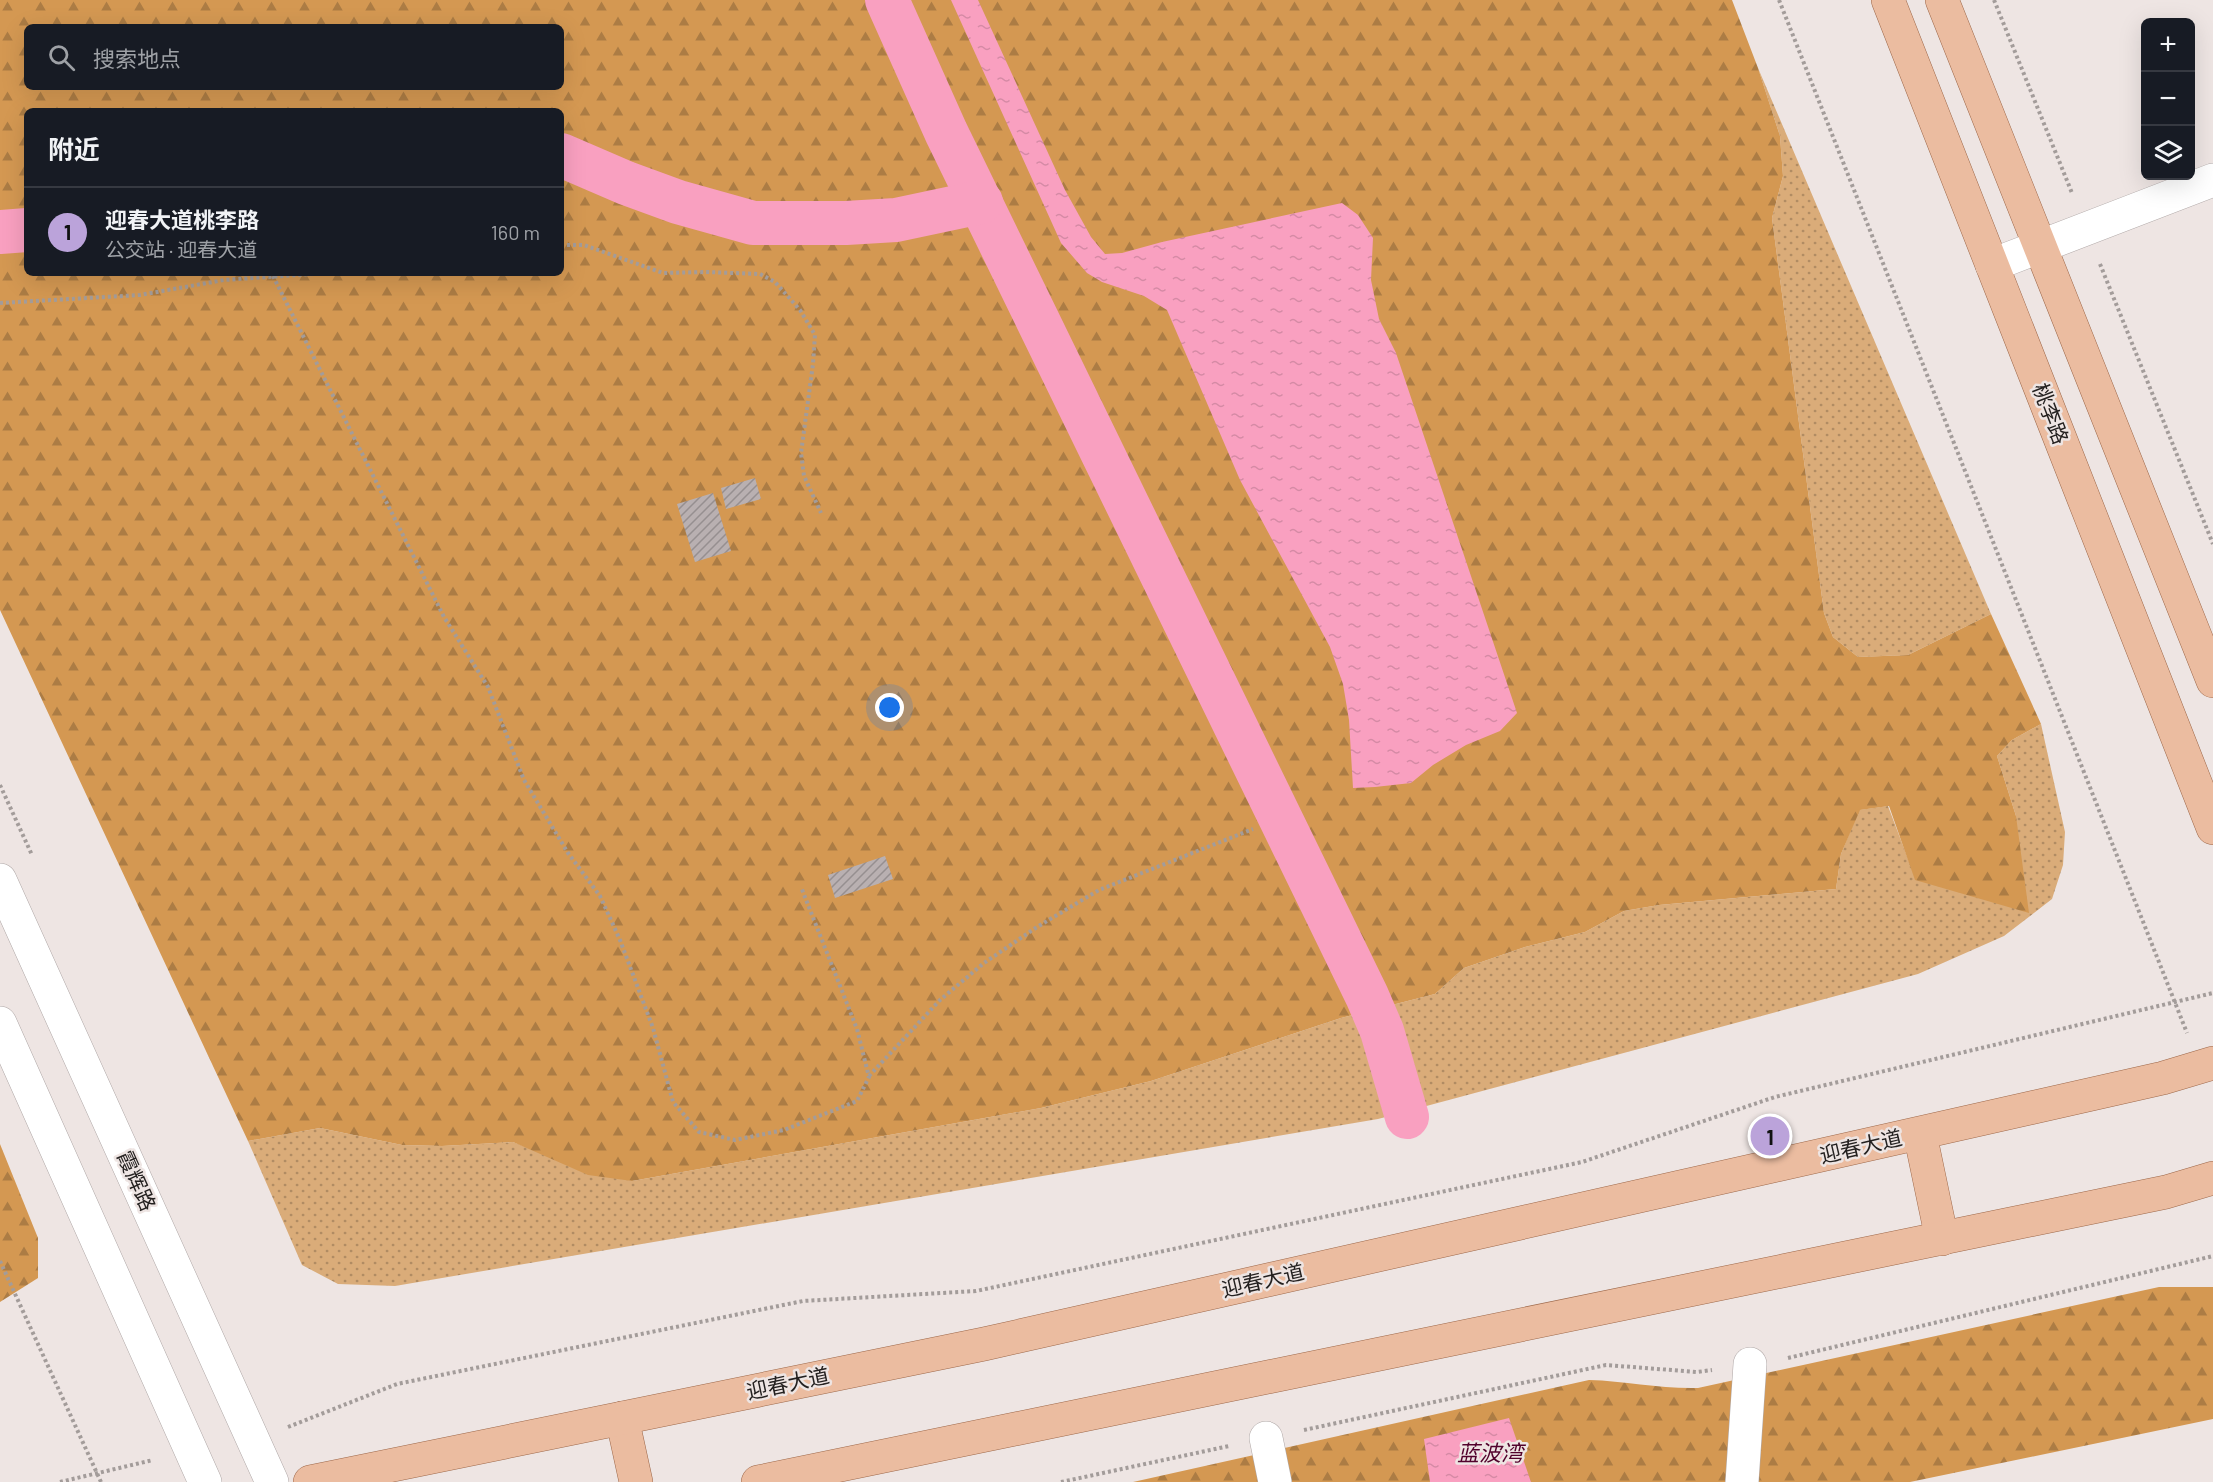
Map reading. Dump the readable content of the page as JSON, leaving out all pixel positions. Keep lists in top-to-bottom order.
{
  "streets": {
    "main road": ["桃李路", "迎春大道"],
    "street": ["霞辉路"]
  },
  "water": ["蓝波湾"],
  "page": {
    "map_buttons": ["+", "−"],
    "search": "搜索地点",
    "heading": "附近",
    "list": [
      {
        "mark": "1",
        "name": "迎春大道桃李路",
        "note": "公交站 · 迎春大道",
        "value": "160 m"
      }
    ],
    "pins": "1"
  }
}
